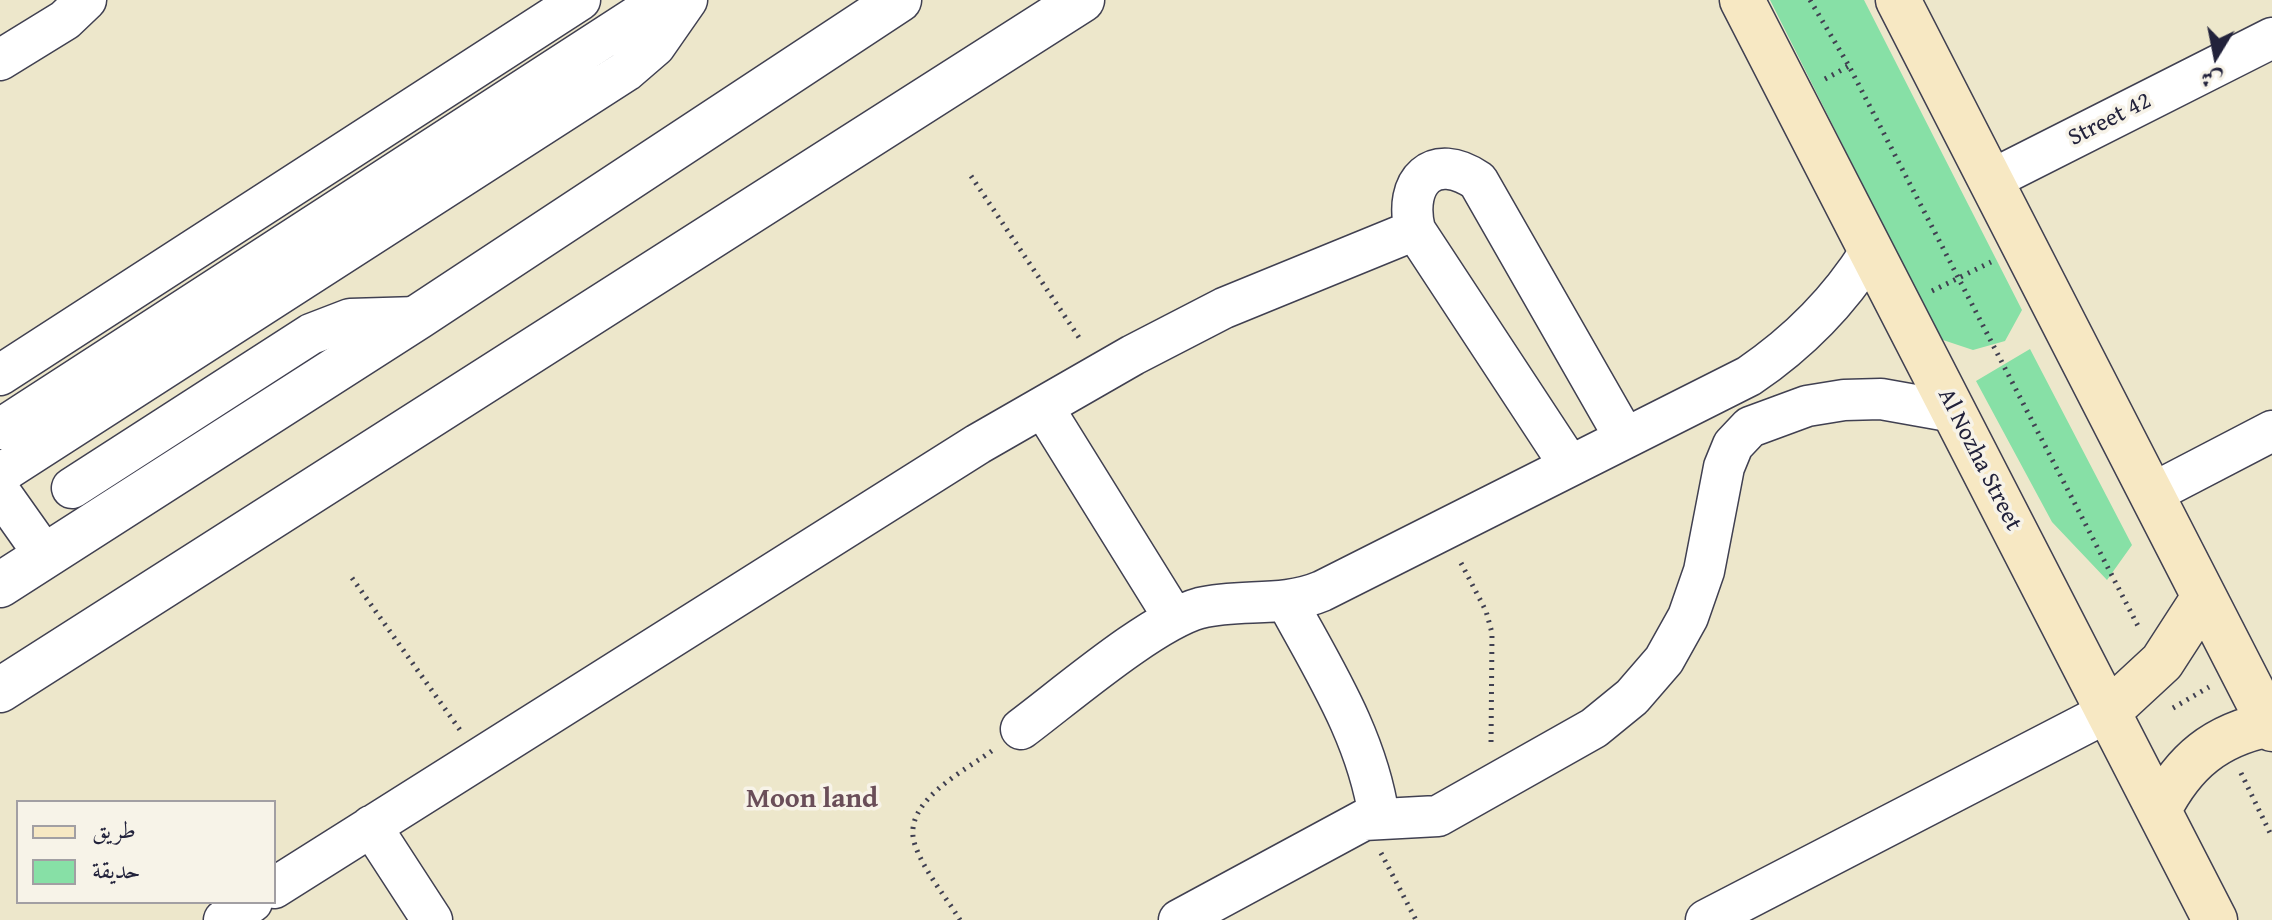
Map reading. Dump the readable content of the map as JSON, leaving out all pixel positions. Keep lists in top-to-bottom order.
{
  "streets": {
    "main road": ["Al Nozha Street"],
    "street": ["Street 42"]
  },
  "districts": ["Moon land"],
  "legend": ["طريق", "حديقة"],
  "north": "bottom"
}
